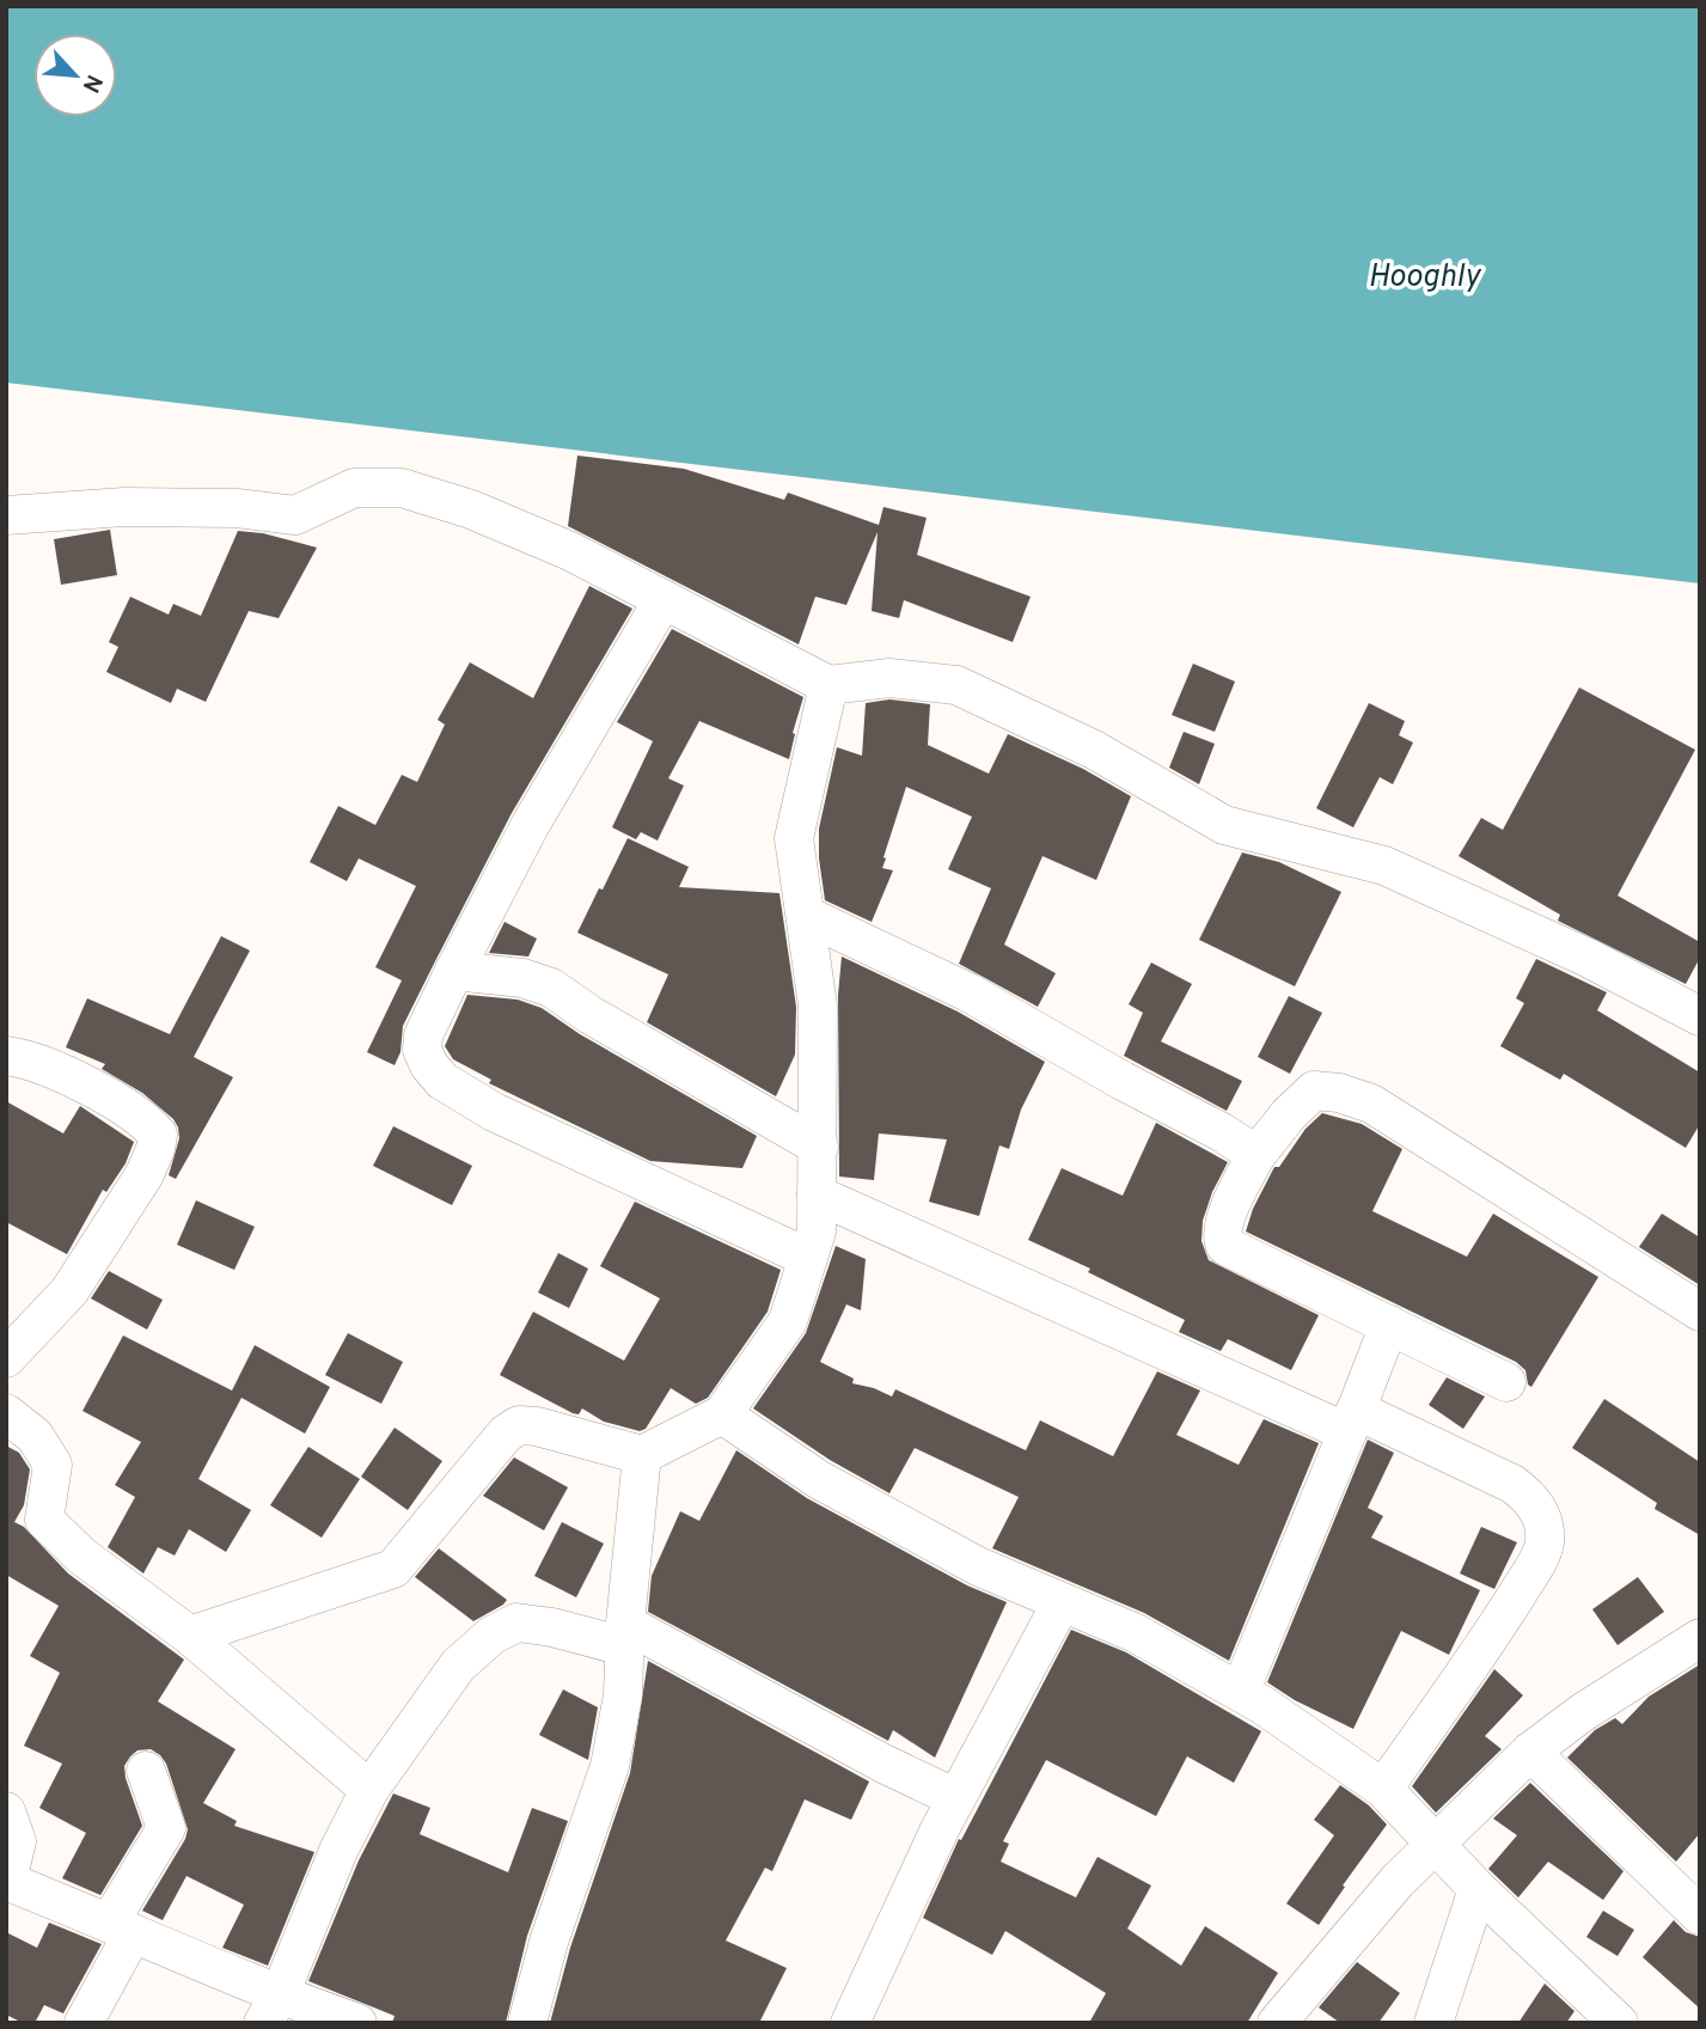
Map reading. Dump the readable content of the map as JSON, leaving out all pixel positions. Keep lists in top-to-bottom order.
{
  "water": ["Hooghly"],
  "north": "bottom right"
}
